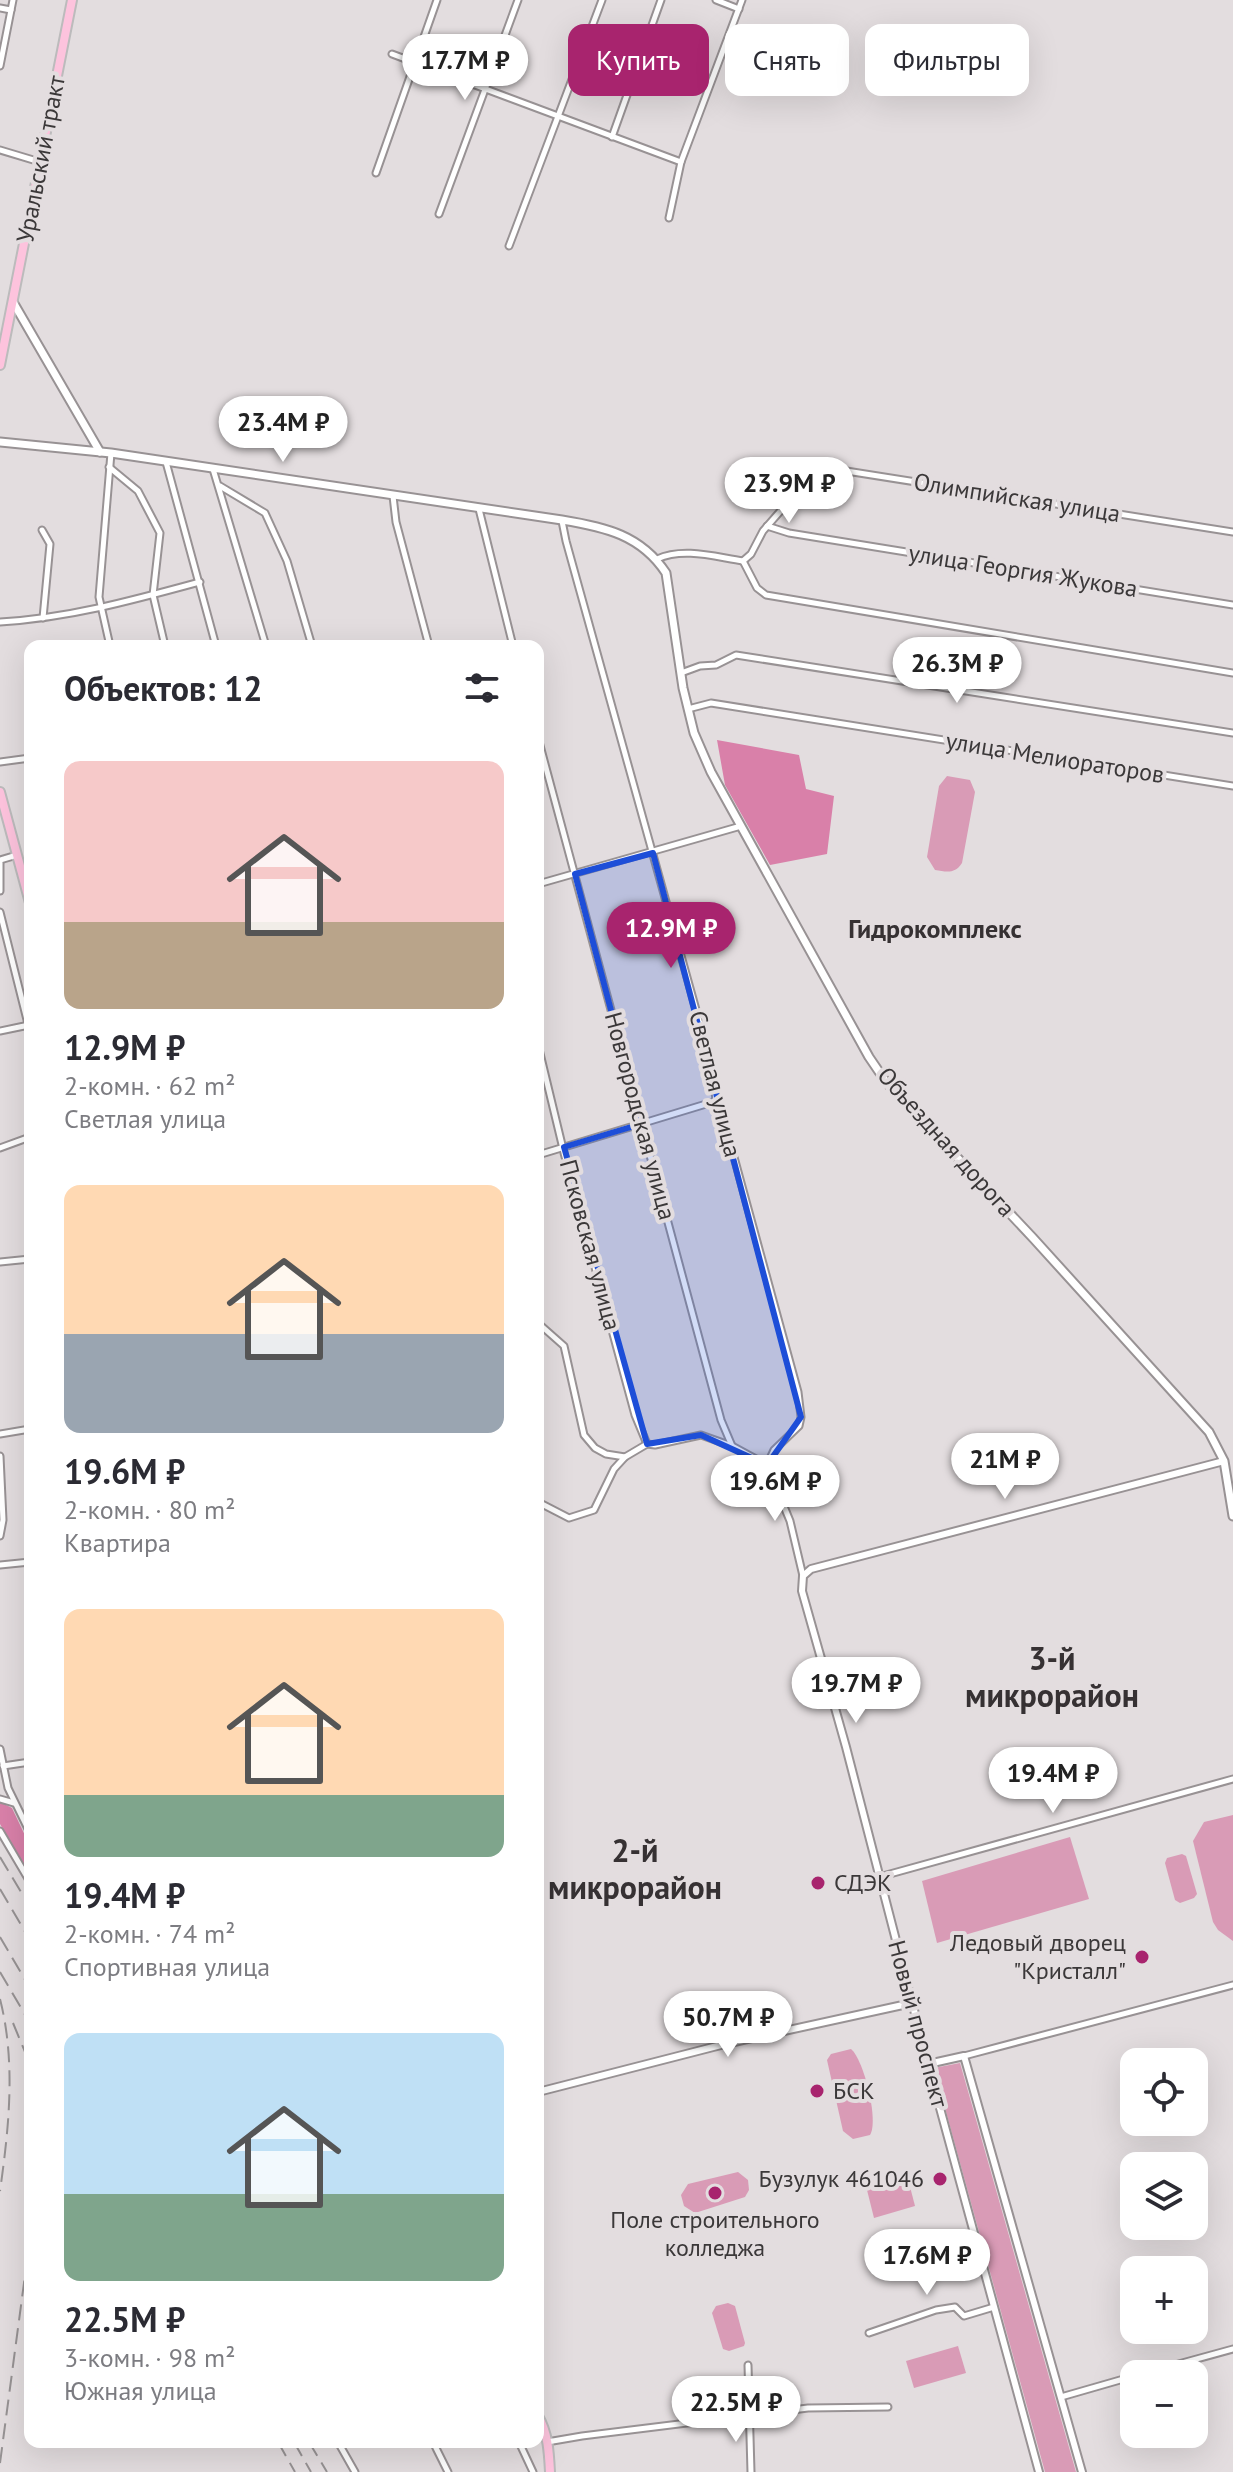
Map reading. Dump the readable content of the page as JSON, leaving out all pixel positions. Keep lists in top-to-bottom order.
{
  "streets": {
    "main road": ["Уральский тракт", "Объездная дорога"],
    "street": [
      "Олимпийская улица",
      "улица Георгия Жукова",
      "улица Мелиораторов",
      "Светлая улица",
      "Новгородская улица",
      "Псковская улица",
      "Новый проспект"
    ]
  },
  "crossings": [
    ["Олимпийская улица", "улица Георгия Жукова"],
    ["улица Мелиораторов", "Объездная дорога"]
  ],
  "districts": ["Гидрокомплекс", "3-й микрорайон", "2-й микрорайон"],
  "places": [
    "СДЭК",
    "Ледовый дворец \"Кристалл\"",
    "БСК",
    "Бузулук 461046",
    "Поле строительного колледжа"
  ],
  "page": {
    "chip": ["Купить", "Снять", "Фильтры"],
    "price": [
      "17.7M ₽",
      "23.4M ₽",
      "23.9M ₽",
      "26.3M ₽",
      "12.9M ₽",
      "21M ₽",
      "19.6M ₽",
      "19.7M ₽",
      "19.4M ₽",
      "50.7M ₽",
      "17.6M ₽",
      "22.5M ₽"
    ],
    "heading": "Объектов: 12",
    "list": [
      {
        "name": "12.9M ₽",
        "note": "2-комн. · 62 m² · Светлая улица"
      },
      {
        "name": "19.6M ₽",
        "note": "2-комн. · 80 m² · Квартира"
      },
      {
        "name": "19.4M ₽",
        "note": "2-комн. · 74 m² · Спортивная улица"
      },
      {
        "name": "22.5M ₽",
        "note": "3-комн. · 98 m² · Южная улица"
      }
    ],
    "map_buttons": ["+", "−"]
  }
}
